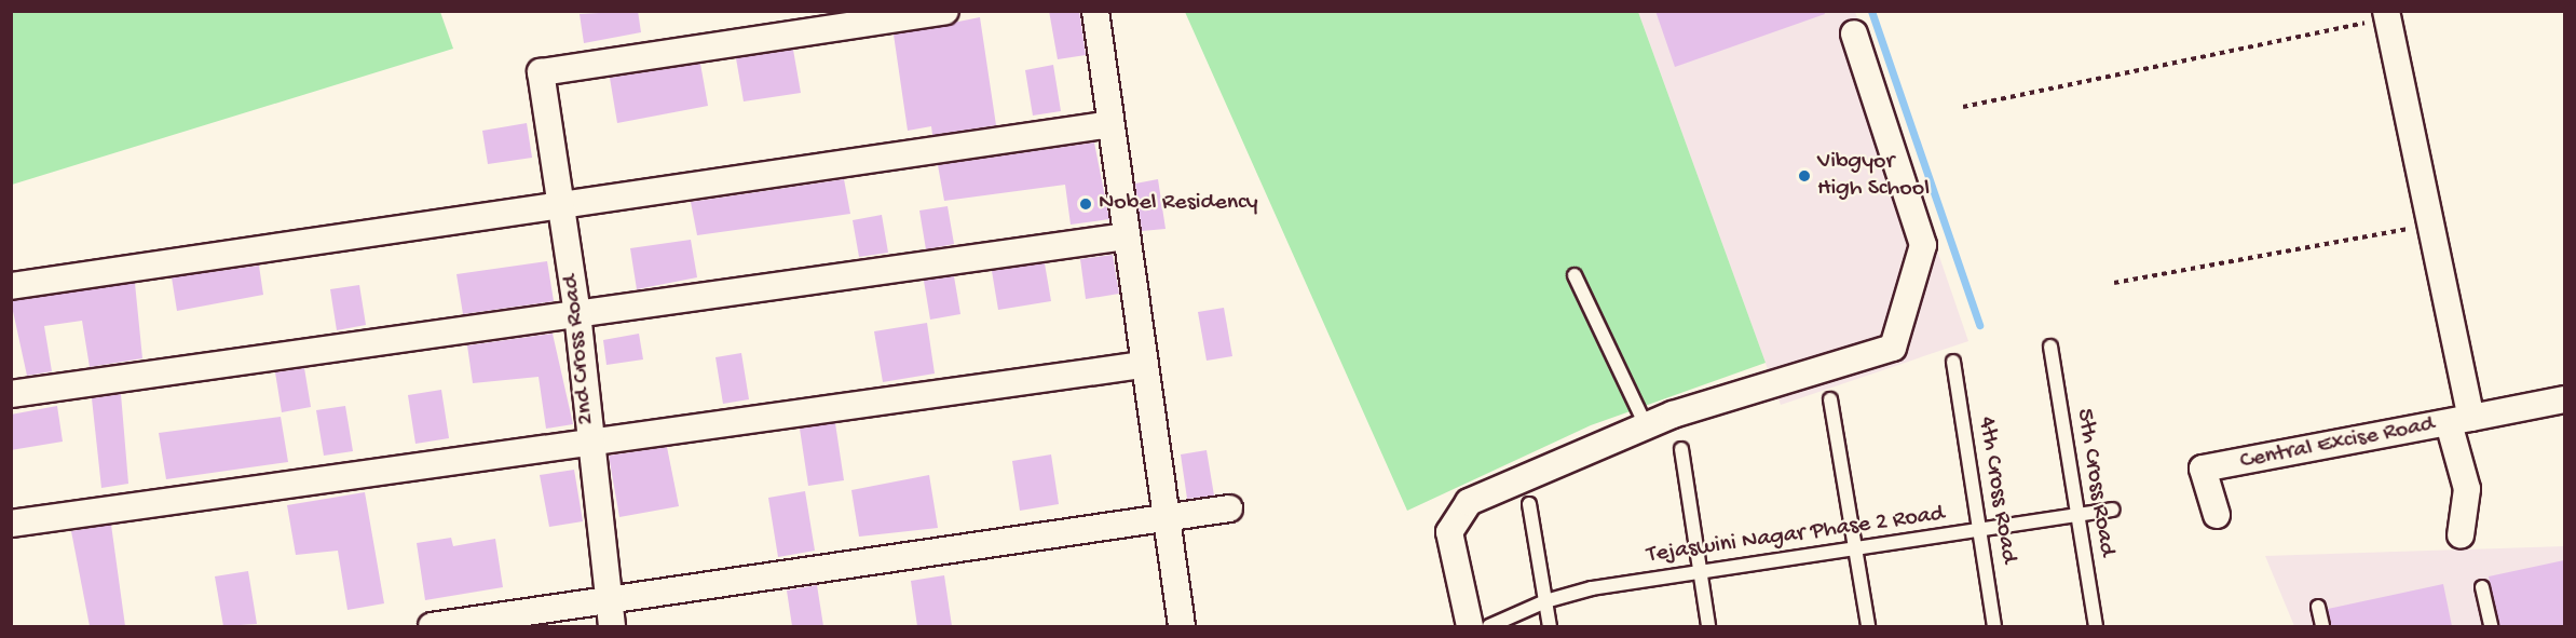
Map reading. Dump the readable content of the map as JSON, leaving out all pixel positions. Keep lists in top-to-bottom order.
{
  "streets": {
    "street": ["2nd Cross Road", "Central Excise Road"],
    "lane": ["5th Cross Road", "4th Cross Road", "Tejaswini Nagar Phase 2 Road"]
  },
  "crossings": [
    ["5th Cross Road", "Tejaswini Nagar Phase 2 Road"],
    ["4th Cross Road", "Tejaswini Nagar Phase 2 Road"]
  ],
  "places": ["Vibgyor High School", "Nobel Residency"]
}
